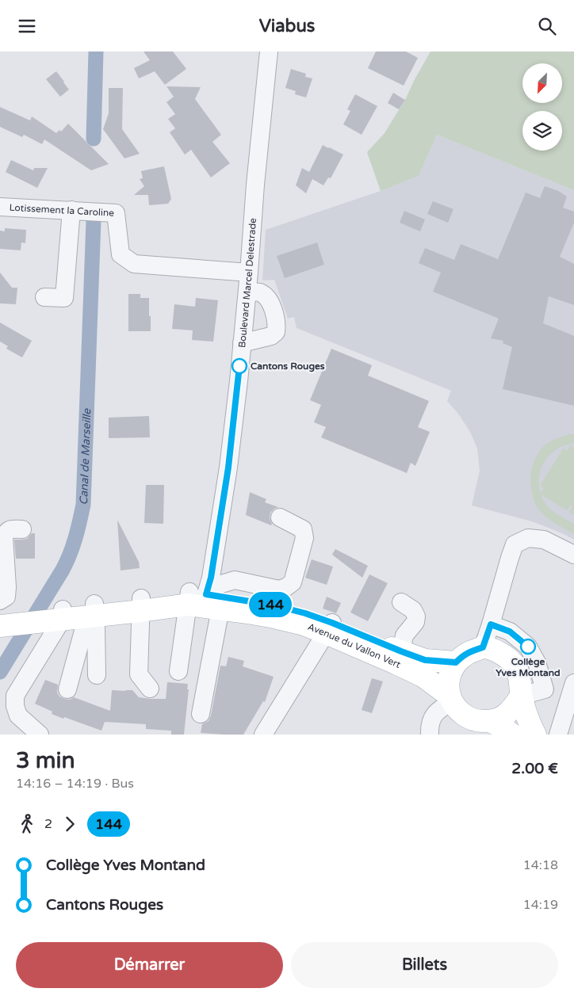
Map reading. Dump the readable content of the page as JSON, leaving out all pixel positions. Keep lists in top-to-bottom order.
{
  "streets": {
    "main road": ["Avenue du Vallon Vert"],
    "street": ["Lotissement la Caroline", "Boulevard Marcel Delestrade"]
  },
  "crossings": [
    ["Lotissement la Caroline", "Boulevard Marcel Delestrade"],
    ["Boulevard Marcel Delestrade", "Avenue du Vallon Vert"]
  ],
  "water": ["Canal de Marseille"],
  "places": ["Cantons Rouges", "Collège Yves Montand"],
  "lines": ["bus line 144"],
  "north": "bottom left",
  "page": {
    "header": "Viabus",
    "on_map": "144",
    "heading": ["3 min", "14:16 – 14:19 · Bus", "2.00 €"],
    "legs": ["2", "144"],
    "list": [
      {
        "name": "Collège Yves Montand",
        "value": "14:18"
      },
      {
        "name": "Cantons Rouges",
        "value": "14:19"
      }
    ],
    "buttons": ["Démarrer", "Billets"]
  }
}
